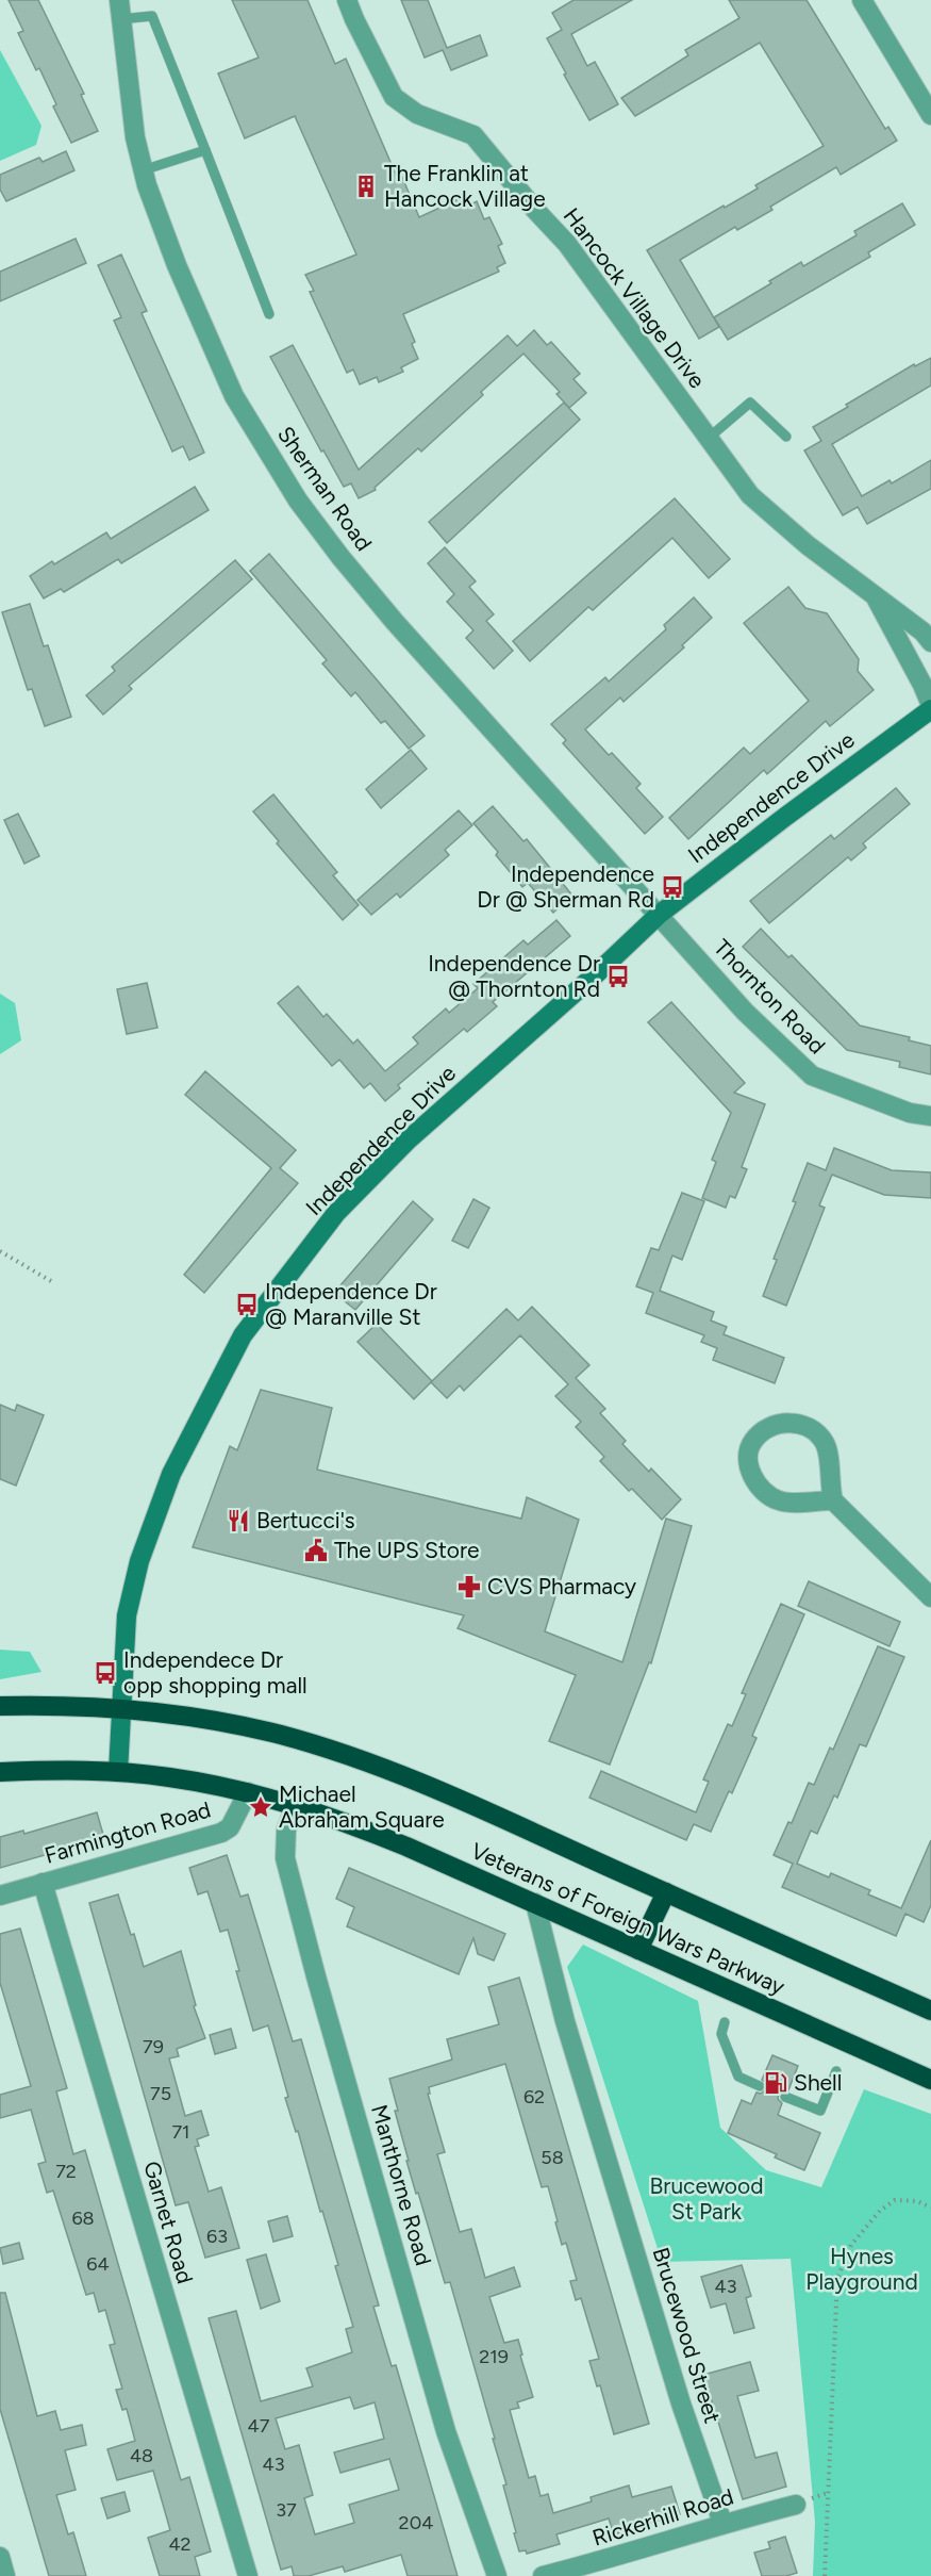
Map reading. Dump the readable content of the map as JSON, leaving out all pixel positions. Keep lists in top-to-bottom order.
{
  "streets": {
    "highway": ["Veterans of Foreign Wars Parkway"],
    "main road": ["Independence Drive"],
    "street": [
      "Hancock Village Drive",
      "Sherman Road",
      "Thornton Road",
      "Farmington Road",
      "Manthorne Road",
      "Garnet Road",
      "Brucewood Street",
      "Rickerhill Road"
    ]
  },
  "crossings": [
    ["Hancock Village Drive", "Independence Drive"],
    ["Sherman Road", "Independence Drive"],
    ["Sherman Road", "Thornton Road"],
    ["Independence Drive", "Thornton Road"],
    ["Independence Drive", "Veterans of Foreign Wars Parkway"],
    ["Farmington Road", "Veterans of Foreign Wars Parkway"],
    ["Farmington Road", "Garnet Road"],
    ["Veterans of Foreign Wars Parkway", "Manthorne Road"],
    ["Veterans of Foreign Wars Parkway", "Brucewood Street"],
    ["Brucewood Street", "Rickerhill Road"]
  ],
  "parks": ["Brucewood St Park", "Hynes Playground"],
  "places": {
    "building": ["The Franklin at Hancock Village"],
    "bus stop": [
      "Independence Dr @ Sherman Rd",
      "Independence Dr @ Thornton Rd",
      "Independence Dr @ Maranville St",
      "Independece Dr opp shopping mall"
    ],
    "restaurant": ["Bertucci's"],
    "public building": ["The UPS Store"],
    "pharmacy": ["CVS Pharmacy"],
    "place": ["Michael Abraham Square"],
    "fuel station": ["Shell"]
  },
  "house_numbers": [
    "79",
    "75",
    "62",
    "71",
    "58",
    "72",
    "68",
    "63",
    "64",
    "43",
    "219",
    "47",
    "48",
    "43",
    "37",
    "204",
    "42"
  ]
}
